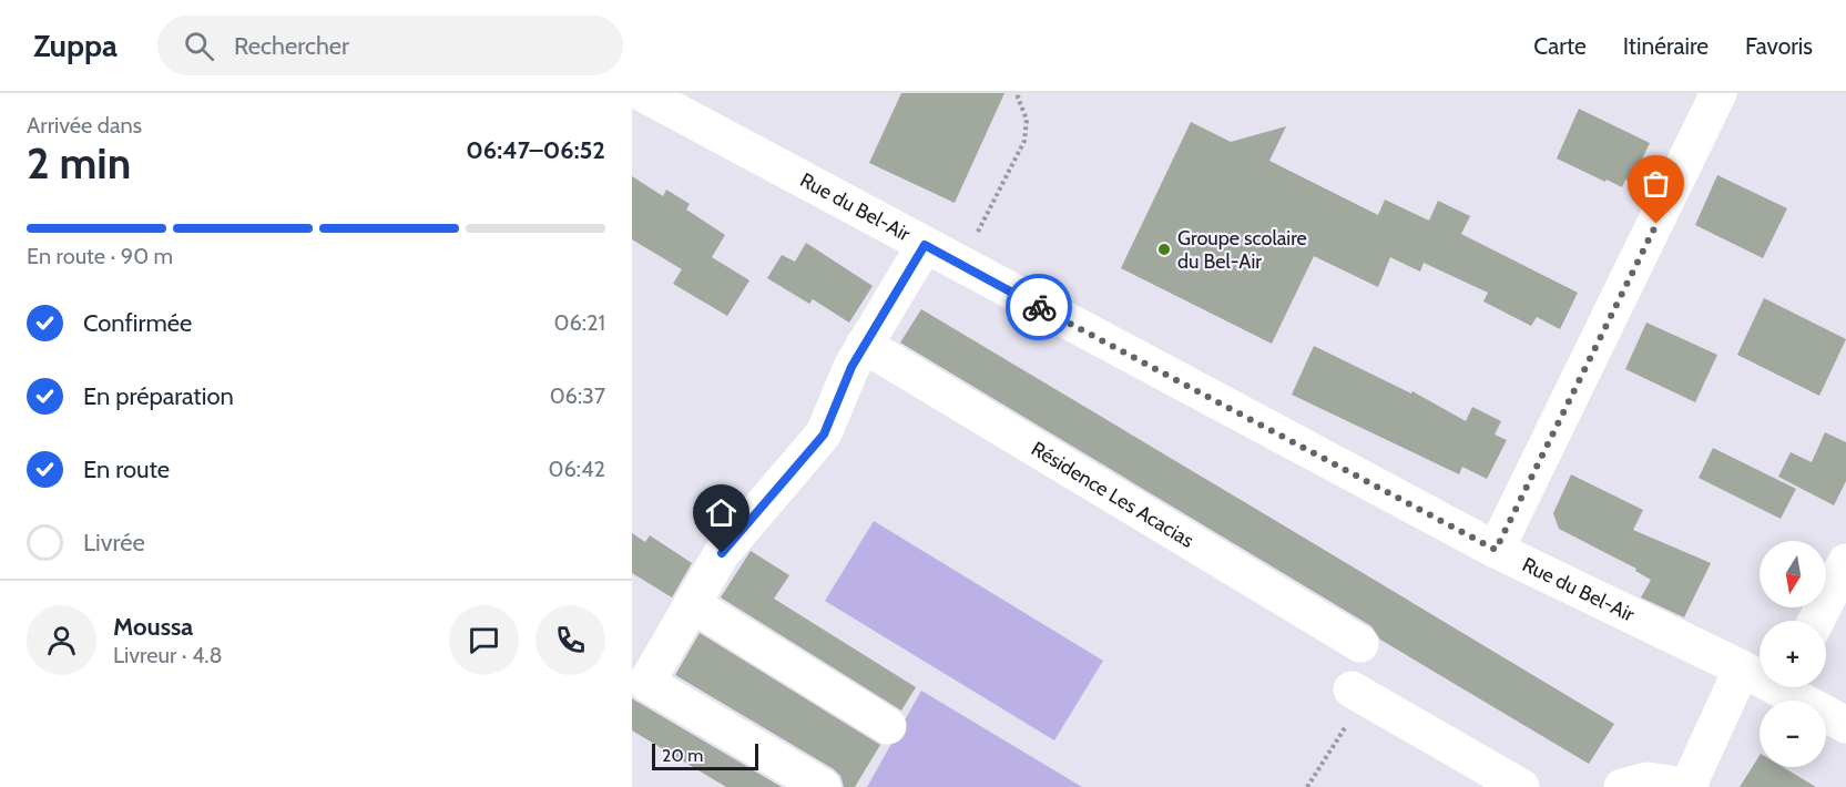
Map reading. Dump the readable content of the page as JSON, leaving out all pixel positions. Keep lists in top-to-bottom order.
{
  "streets": {
    "street": ["Rue du Bel-Air", "Résidence Les Acacias"]
  },
  "places": ["Groupe scolaire du Bel-Air"],
  "scale_bar": "20 m",
  "north": "bottom",
  "page": {
    "header": "Zuppa",
    "search": "Rechercher",
    "nav": ["Carte", "Itinéraire", "Favoris"],
    "heading": ["2 min", "Arrivée dans", "06:47–06:52"],
    "panel": ["Moussa", "Livreur · 4.8"],
    "bar": "En route · 90 m",
    "list": [
      ["Confirmée", "06:21"],
      ["En préparation", "06:37"],
      ["En route", "06:42"],
      "Livrée"
    ],
    "map_buttons": ["+", "−"],
    "scale": "20 m"
  }
}
